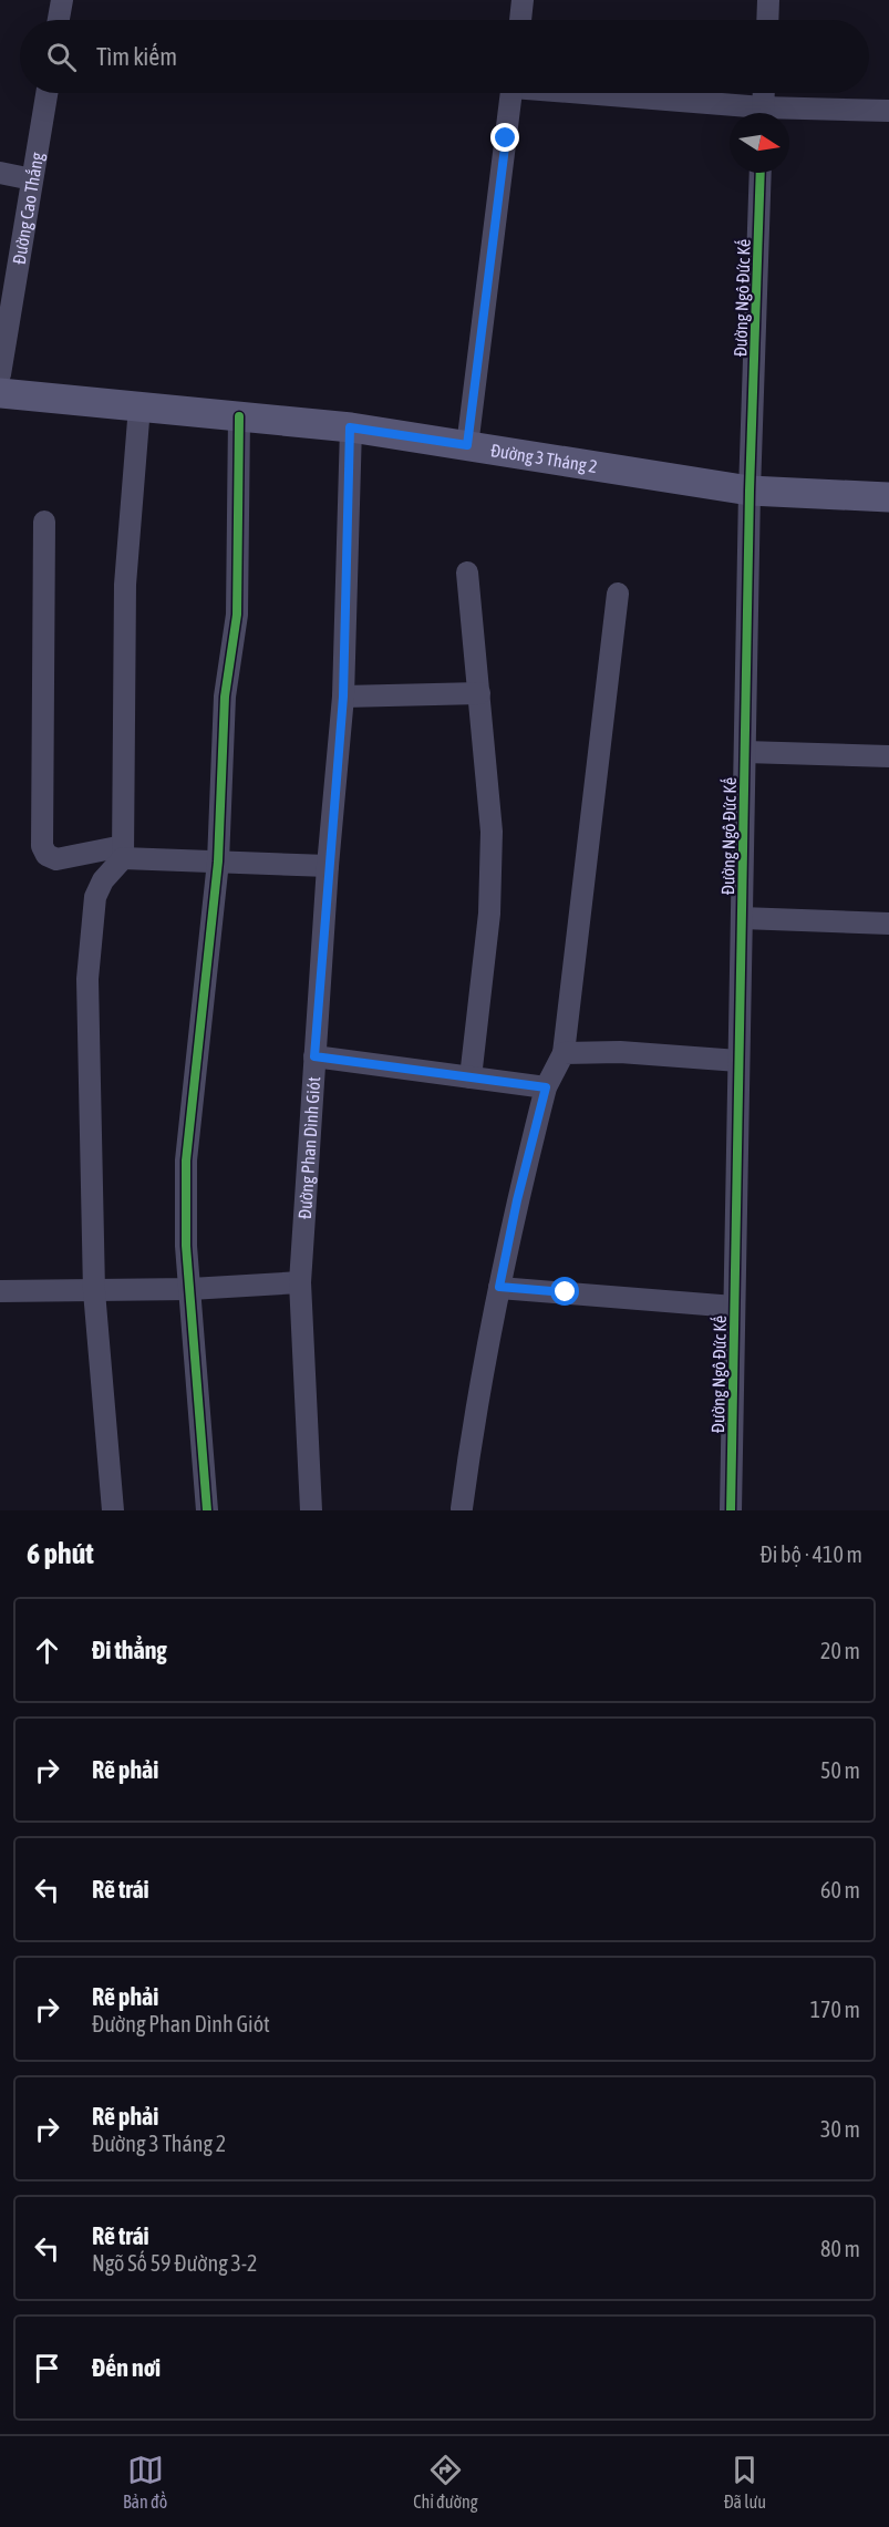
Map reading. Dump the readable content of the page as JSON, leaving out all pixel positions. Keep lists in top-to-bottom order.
{
  "streets": {
    "main road": ["Đường 3 Tháng 2"],
    "street": ["Đường Cao Thắng", "Đường Ngô Đức Kế", "Đường Phan Dình Giót"]
  },
  "crossings": [
    ["Đường Ngô Đức Kế", "Đường 3 Tháng 2"],
    ["Đường 3 Tháng 2", "Đường Phan Dình Giót"]
  ],
  "north": "right",
  "page": {
    "search": "Tìm kiếm",
    "heading": ["6 phút", "Đi bộ · 410 m"],
    "list": [
      ["Đi thẳng", "20 m"],
      ["Rẽ phải", "50 m"],
      ["Rẽ trái", "60 m"],
      ["Rẽ phải", "Đường Phan Dình Giót", "170 m"],
      ["Rẽ phải", "Đường 3 Tháng 2", "30 m"],
      ["Rẽ trái", "Ngõ Số 59 Đường 3-2", "80 m"],
      "Đến nơi"
    ],
    "nav": ["Bản đồ", "Chỉ đường", "Đã lưu"]
  }
}
